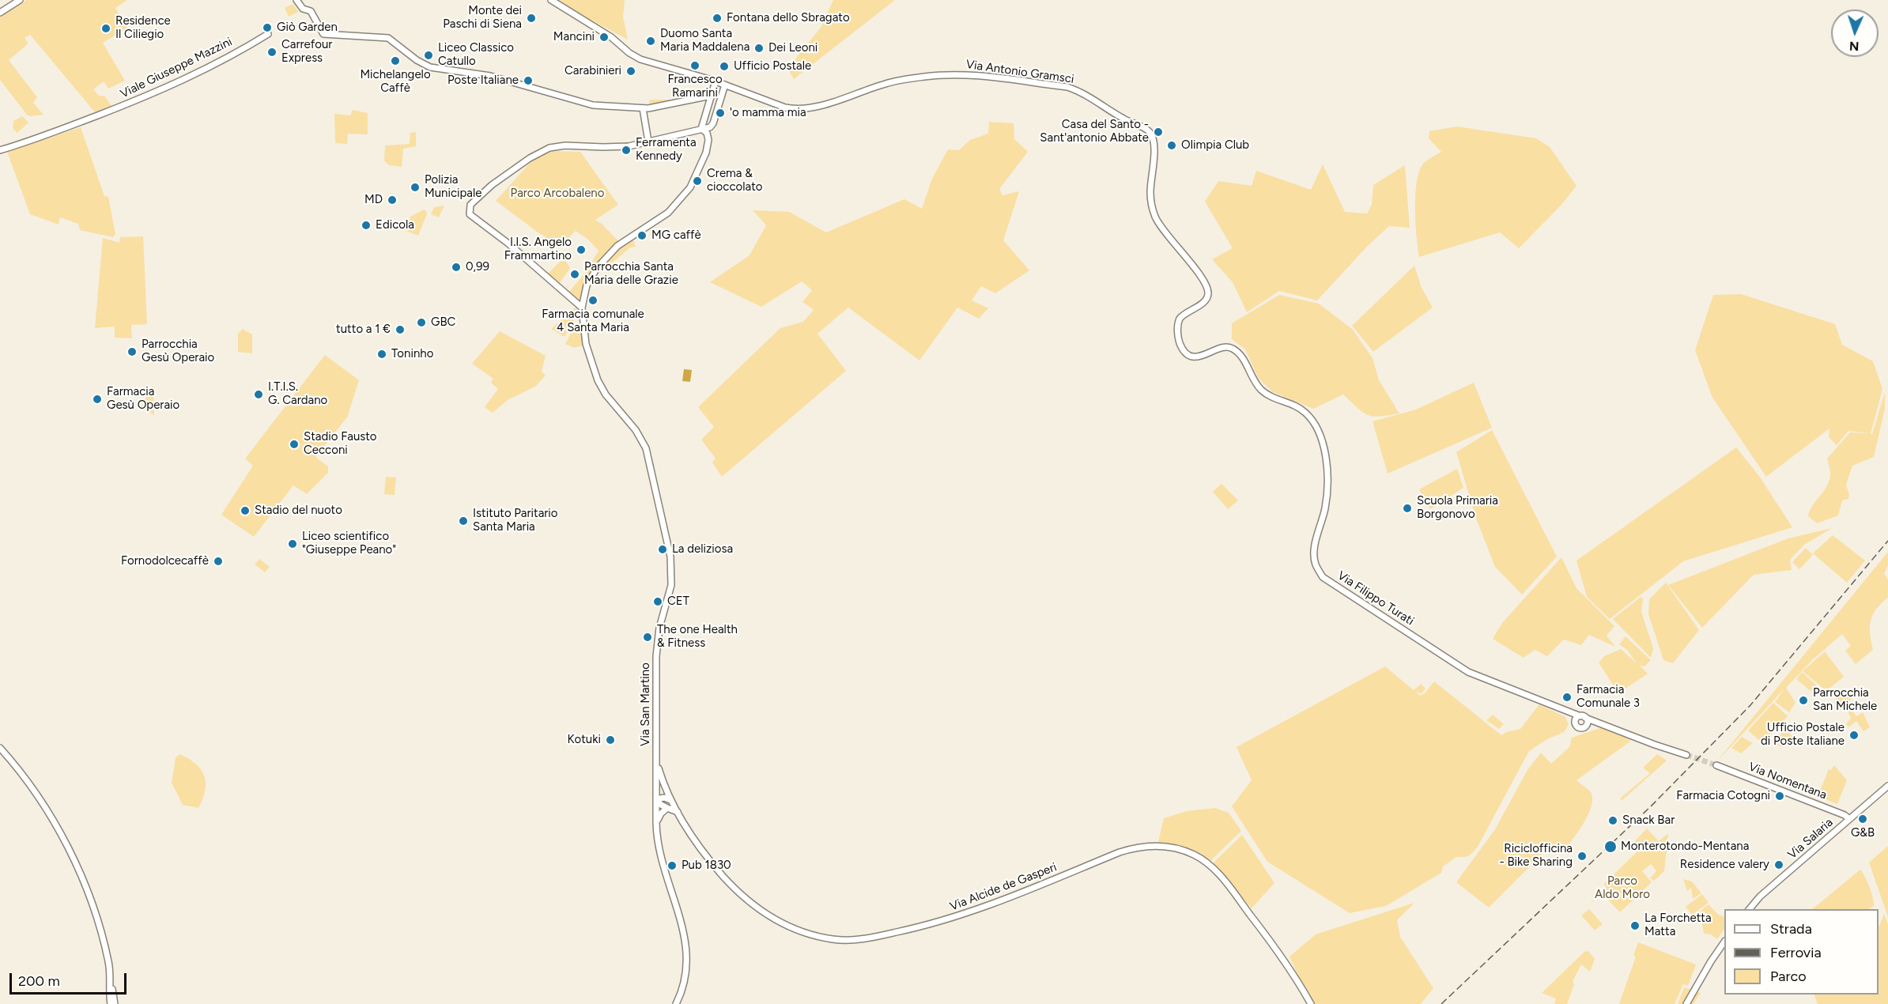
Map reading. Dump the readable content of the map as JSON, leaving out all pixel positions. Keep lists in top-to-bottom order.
{
  "streets": {
    "main road": [
      "Viale Giuseppe Mazzini",
      "Via Antonio Gramsci",
      "Via Filippo Turati",
      "Via San Martino",
      "Via Nomentana",
      "Via Salaria",
      "Via Alcide de Gasperi"
    ]
  },
  "crossings": [
    ["Via Antonio Gramsci", "Via Filippo Turati"],
    ["Via San Martino", "Via Alcide de Gasperi"],
    ["Via Nomentana", "Via Salaria"]
  ],
  "parks": ["Parco Arcobaleno", "Parco Aldo Moro"],
  "places": [
    "Monte dei Paschi di Siena",
    "Fontana dello Sbragato",
    "Giò Garden",
    "Residence Il Ciliegio",
    "Mancini",
    "Duomo Santa Maria Maddalena",
    "Dei Leoni",
    "Carrefour Express",
    "Liceo Classico Catullo",
    "Michelangelo Caffè",
    "Francesco Ramarini",
    "Ufficio Postale",
    "Carabinieri",
    "Poste Italiane",
    "'o mamma mia",
    "Casa del Santo - Sant'antonio Abbate",
    "Olimpia Club",
    "Ferramenta Kennedy",
    "Crema & cioccolato",
    "Polizia Municipale",
    "MD",
    "Edicola",
    "MG caffè",
    "I.I.S. Angelo Frammartino",
    "0,99",
    "Parrocchia Santa Maria delle Grazie",
    "Farmacia comunale 4 Santa Maria",
    "GBC",
    "tutto a 1 €",
    "Parrocchia Gesù Operaio",
    "Toninho",
    "I.T.I.S. G. Cardano",
    "Farmacia Gesù Operaio",
    "Stadio Fausto Cecconi",
    "Scuola Primaria Borgonovo",
    "Stadio del nuoto",
    "Istituto Paritario Santa Maria",
    "Liceo scientifico \"Giuseppe Peano\"",
    "La deliziosa",
    "Fornodolcecaffè",
    "CET",
    "The one Health & Fitness",
    "Farmacia Comunale 3",
    "Parrocchia San Michele",
    "Ufficio Postale di Poste Italiane",
    "Kotuki",
    "Farmacia Cotogni",
    "G&B",
    "Snack Bar",
    "Monterotondo-Mentana",
    "Riciclofficina - Bike Sharing",
    "Residence valery",
    "Pub 1830",
    "La Forchetta Matta"
  ],
  "legend": ["Strada", "Ferrovia", "Parco"],
  "scale_bar": "200 m",
  "north": "bottom"
}
